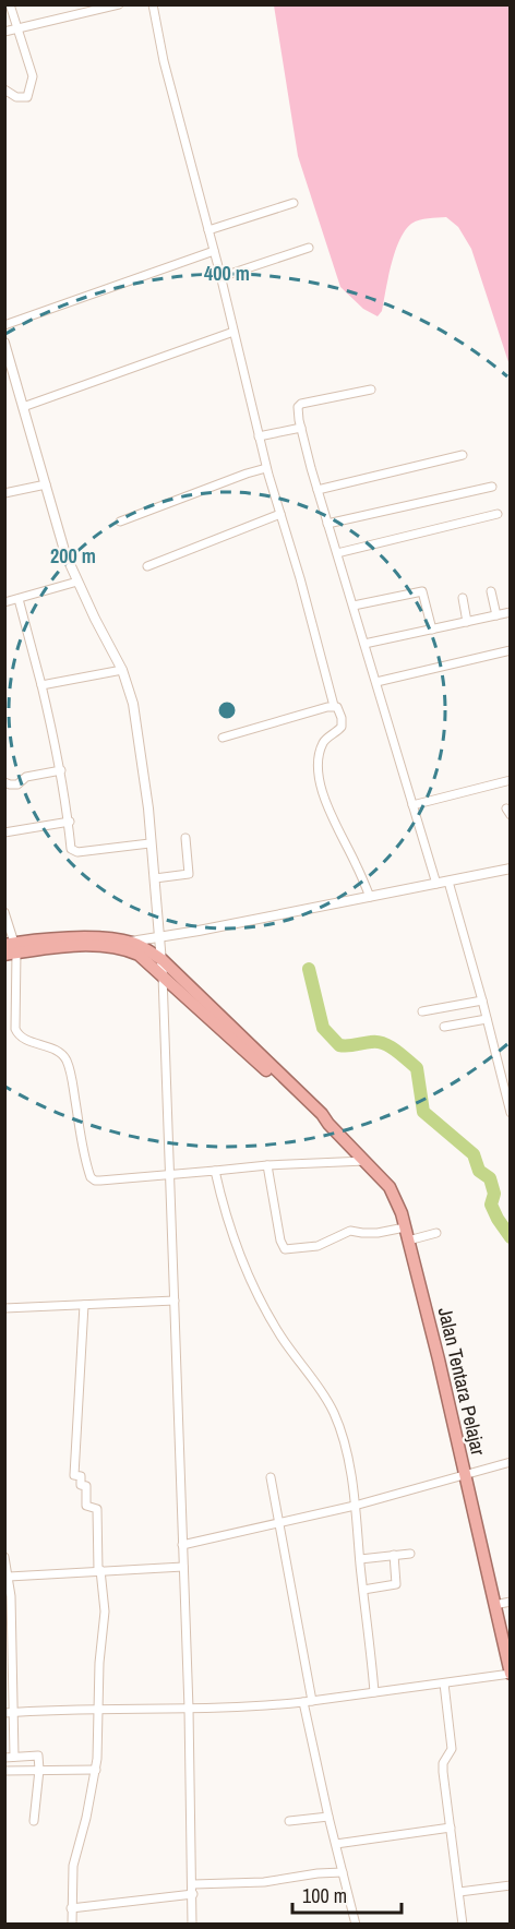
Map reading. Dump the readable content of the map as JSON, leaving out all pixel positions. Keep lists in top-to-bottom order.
{
  "streets": {
    "highway": ["Jalan Tentara Pelajar"]
  },
  "scale_bar": "100 m",
  "rings": ["400 m", "200 m"]
}
